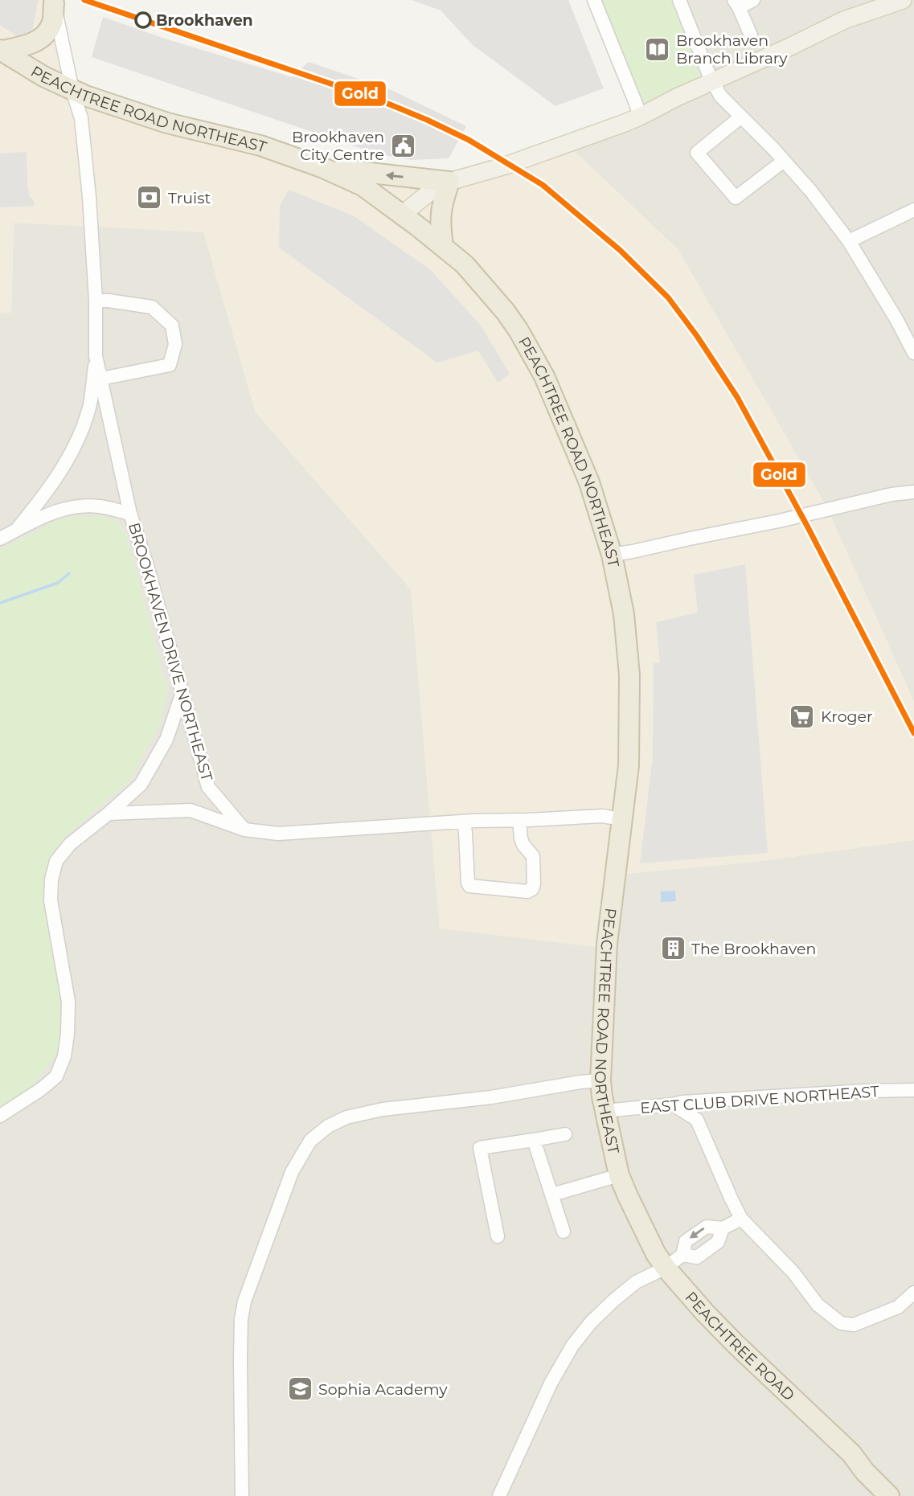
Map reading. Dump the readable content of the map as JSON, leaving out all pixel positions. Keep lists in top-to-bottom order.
{
  "streets": {
    "highway": ["PEACHTREE ROAD NORTHEAST", "PEACHTREE ROAD"],
    "street": ["BROOKHAVEN DRIVE NORTHEAST", "EAST CLUB DRIVE NORTHEAST"]
  },
  "crossings": [
    ["PEACHTREE ROAD NORTHEAST", "BROOKHAVEN DRIVE NORTHEAST"],
    ["PEACHTREE ROAD NORTHEAST", "EAST CLUB DRIVE NORTHEAST"],
    ["PEACHTREE ROAD NORTHEAST", "PEACHTREE ROAD"]
  ],
  "places": {
    "other": ["Brookhaven"],
    "library": ["Brookhaven Branch Library"],
    "public building": ["Brookhaven City Centre"],
    "bank": ["Truist"],
    "supermarket": ["Kroger"],
    "building": ["The Brookhaven"],
    "school or university": ["Sophia Academy"]
  },
  "lines": ["transit line Gold"]
}
